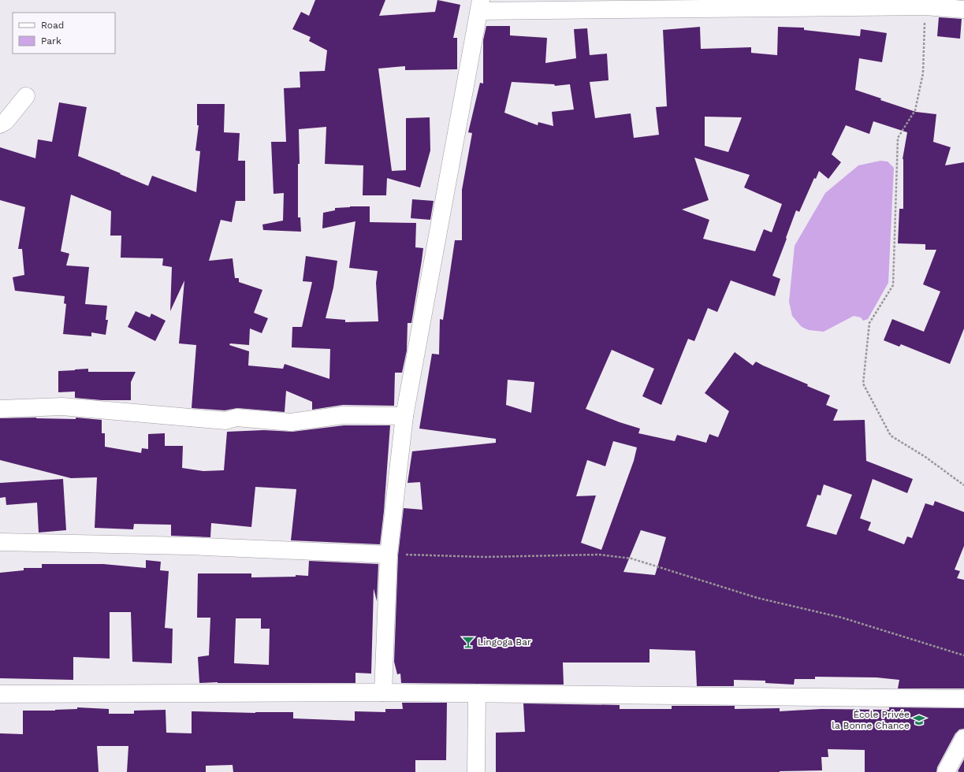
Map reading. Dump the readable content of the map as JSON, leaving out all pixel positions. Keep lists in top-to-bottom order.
{
  "places": {
    "bar": ["Lingoga Bar"],
    "school or university": ["École Privée la Bonne Chance"]
  },
  "legend": ["Road", "Park"]
}
